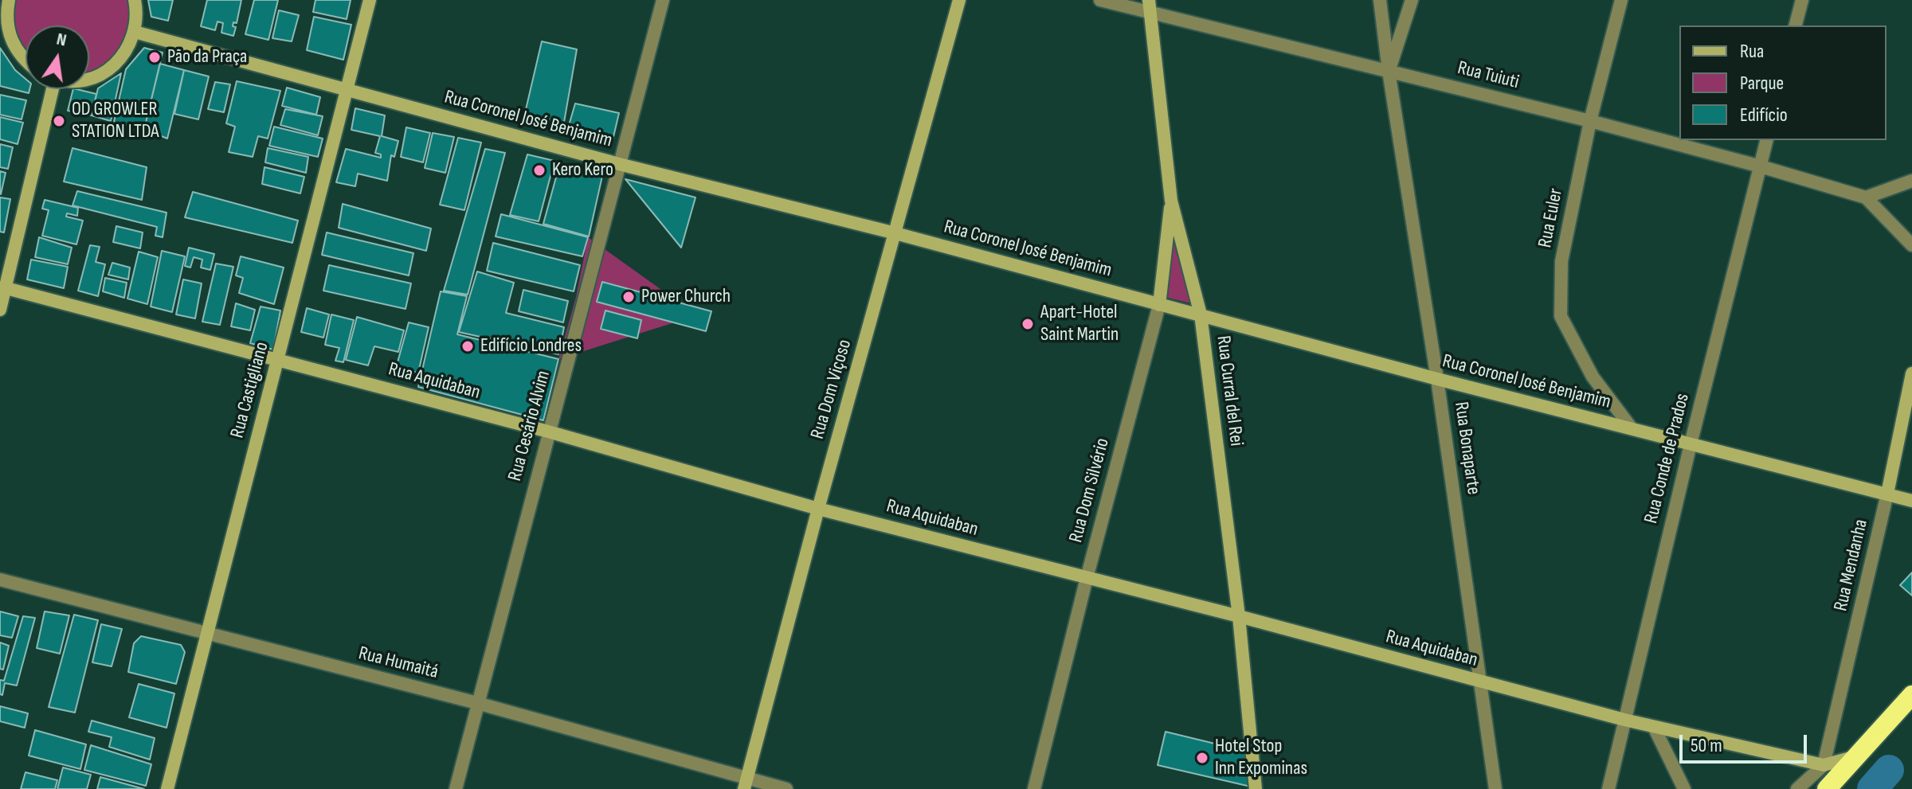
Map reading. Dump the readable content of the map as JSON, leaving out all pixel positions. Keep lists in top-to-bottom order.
{
  "streets": {
    "street": [
      "Rua Tuiuti",
      "Rua Coronel José Benjamim",
      "Rua Euler",
      "Rua Aquidaban",
      "Rua Dom Viçoso",
      "Rua Castigliano",
      "Rua Curral del Rei",
      "Rua Cesário Alvim",
      "Rua Bonaparte",
      "Rua Conde de Prados",
      "Rua Dom Silvério",
      "Rua Mendanha",
      "Rua Humaitá"
    ]
  },
  "crossings": [
    ["Rua Tuiuti", "Rua Euler"],
    ["Rua Tuiuti", "Rua Curral del Rei"],
    ["Rua Tuiuti", "Rua Bonaparte"],
    ["Rua Tuiuti", "Rua Conde de Prados"],
    ["Rua Coronel José Benjamim", "Rua Euler"],
    ["Rua Coronel José Benjamim", "Rua Dom Viçoso"],
    ["Rua Coronel José Benjamim", "Rua Castigliano"],
    ["Rua Coronel José Benjamim", "Rua Curral del Rei"],
    ["Rua Coronel José Benjamim", "Rua Cesário Alvim"],
    ["Rua Coronel José Benjamim", "Rua Bonaparte"],
    ["Rua Coronel José Benjamim", "Rua Conde de Prados"],
    ["Rua Coronel José Benjamim", "Rua Dom Silvério"],
    ["Rua Coronel José Benjamim", "Rua Mendanha"],
    ["Rua Aquidaban", "Rua Dom Viçoso"],
    ["Rua Aquidaban", "Rua Castigliano"],
    ["Rua Aquidaban", "Rua Curral del Rei"],
    ["Rua Aquidaban", "Rua Cesário Alvim"],
    ["Rua Aquidaban", "Rua Bonaparte"],
    ["Rua Aquidaban", "Rua Conde de Prados"],
    ["Rua Aquidaban", "Rua Dom Silvério"],
    ["Rua Aquidaban", "Rua Mendanha"],
    ["Rua Dom Viçoso", "Rua Humaitá"],
    ["Rua Castigliano", "Rua Humaitá"],
    ["Rua Curral del Rei", "Rua Dom Silvério"],
    ["Rua Cesário Alvim", "Rua Humaitá"]
  ],
  "places": [
    "Pão da Praça",
    "OD GROWLER STATION LTDA",
    "Kero Kero",
    "Power Church",
    "Apart-Hotel Saint Martin",
    "Edifício Londres",
    "Hotel Stop Inn Expominas"
  ],
  "legend": ["Rua", "Parque", "Edifício"],
  "scale_bar": "50 m",
  "north": "top"
}
